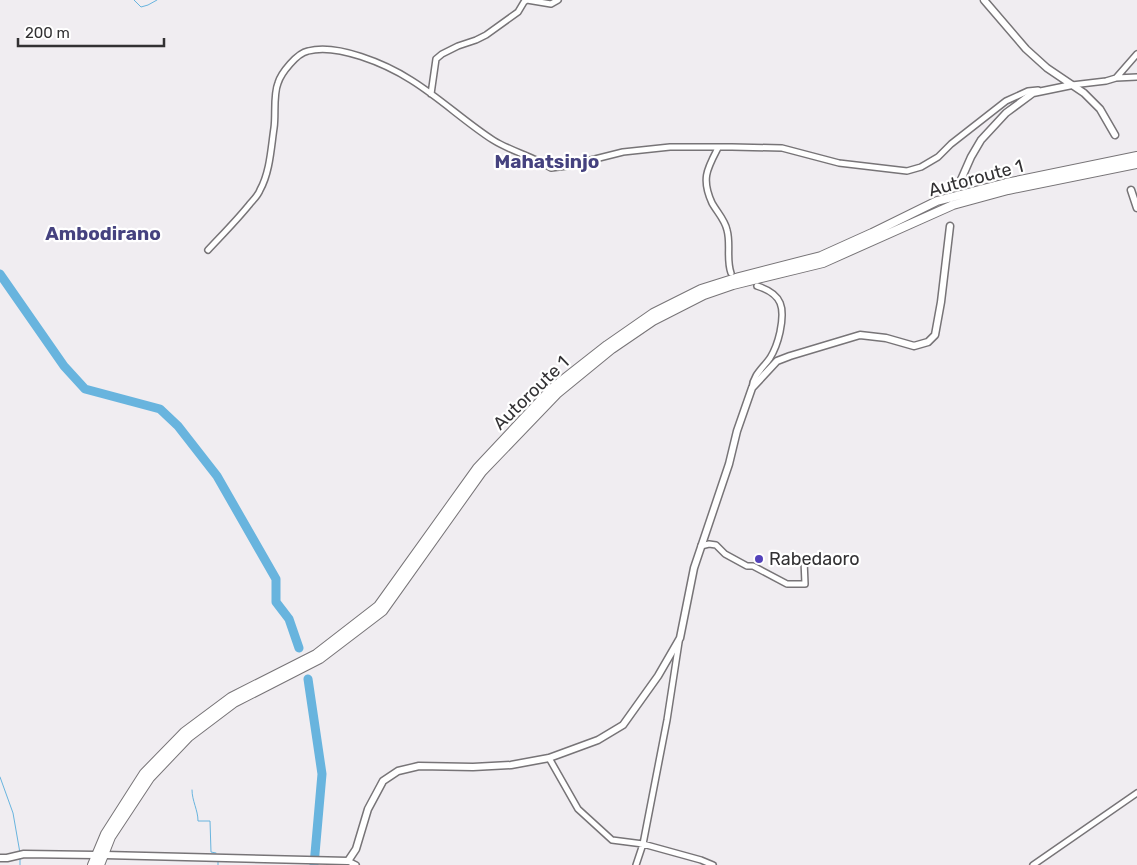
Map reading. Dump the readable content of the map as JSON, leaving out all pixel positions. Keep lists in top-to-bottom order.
{
  "streets": {
    "main road": ["Autoroute 1"]
  },
  "districts": ["Mahatsinjo", "Ambodirano"],
  "places": ["Rabedaoro"],
  "scale_bar": "200 m"
}
